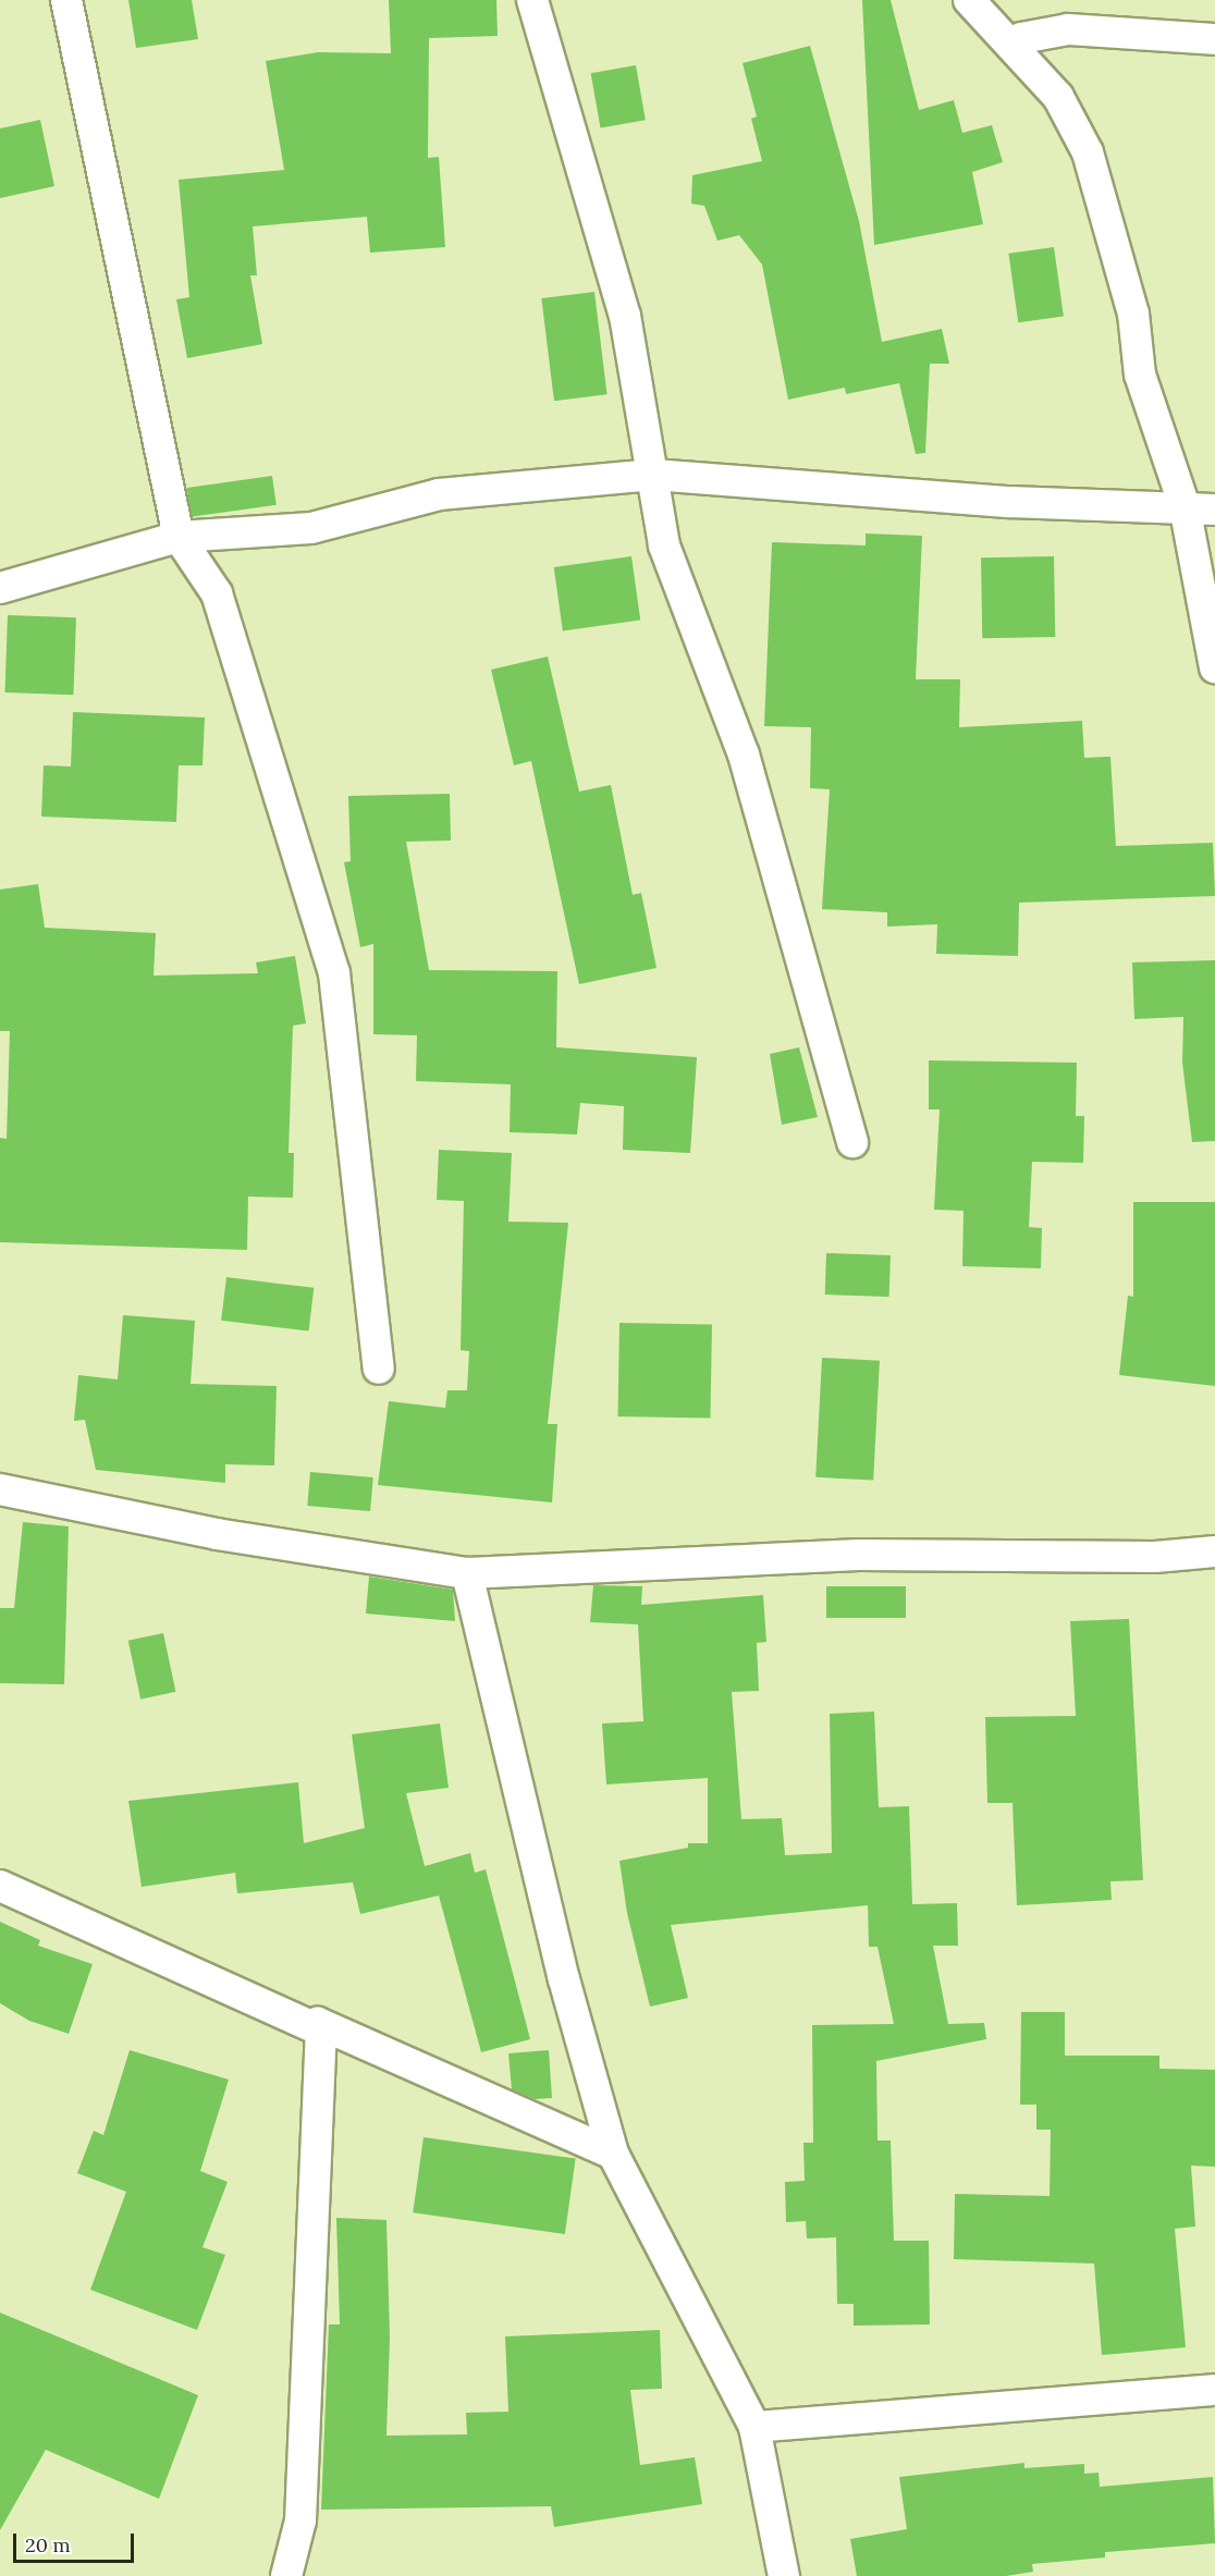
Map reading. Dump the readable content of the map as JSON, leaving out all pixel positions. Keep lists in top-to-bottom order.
{
  "scale_bar": "20 m"
}
